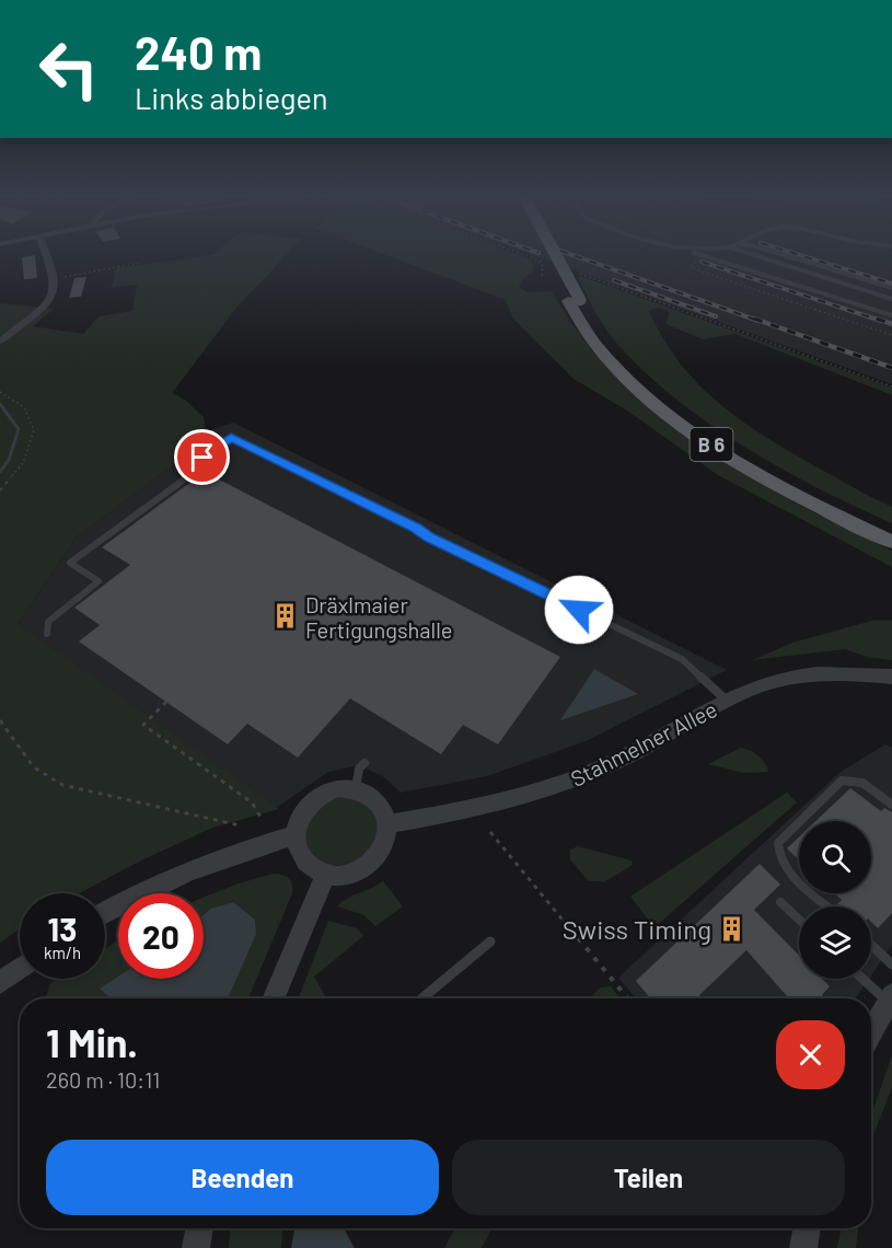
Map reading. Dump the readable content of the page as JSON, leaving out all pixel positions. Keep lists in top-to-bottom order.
{
  "streets": {
    "main road": ["B 6"],
    "street": ["Stahmelner Allee"]
  },
  "places": {
    "building": ["Dräxlmaier Fertigungshalle", "Swiss Timing"]
  },
  "page": {
    "turn": ["240 m", "Links abbiegen"],
    "speed": "13 km/h",
    "limit": "20",
    "heading": ["1 Min.", "260 m · 10:11"],
    "buttons": ["Beenden", "Teilen"]
  }
}
